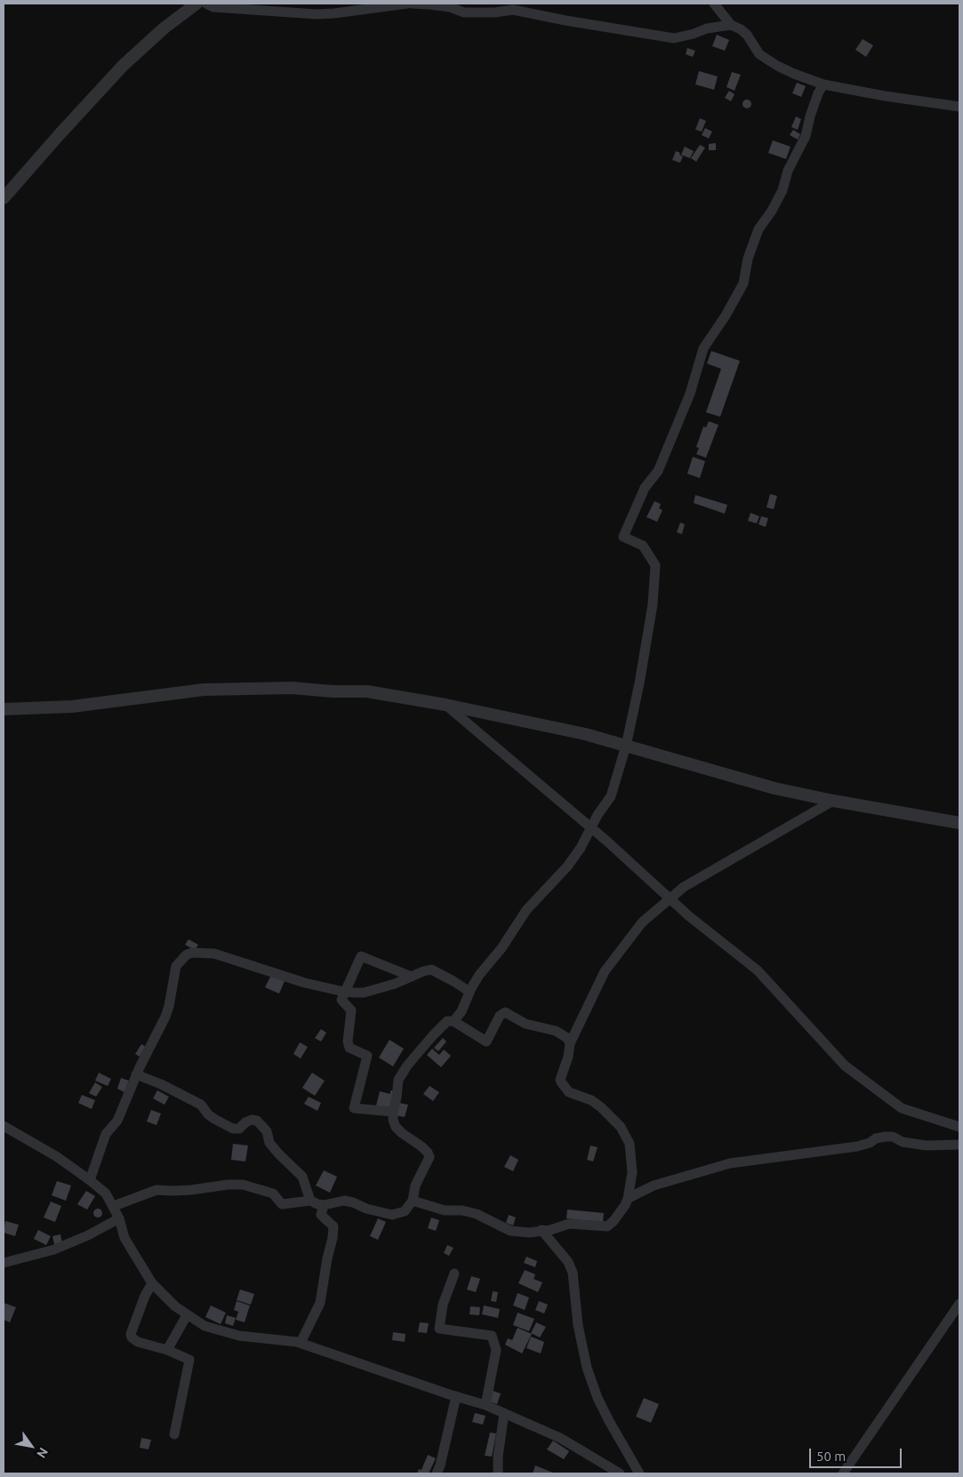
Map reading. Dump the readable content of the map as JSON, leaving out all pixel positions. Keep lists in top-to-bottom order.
{
  "scale_bar": "50 m",
  "north": "bottom right"
}
